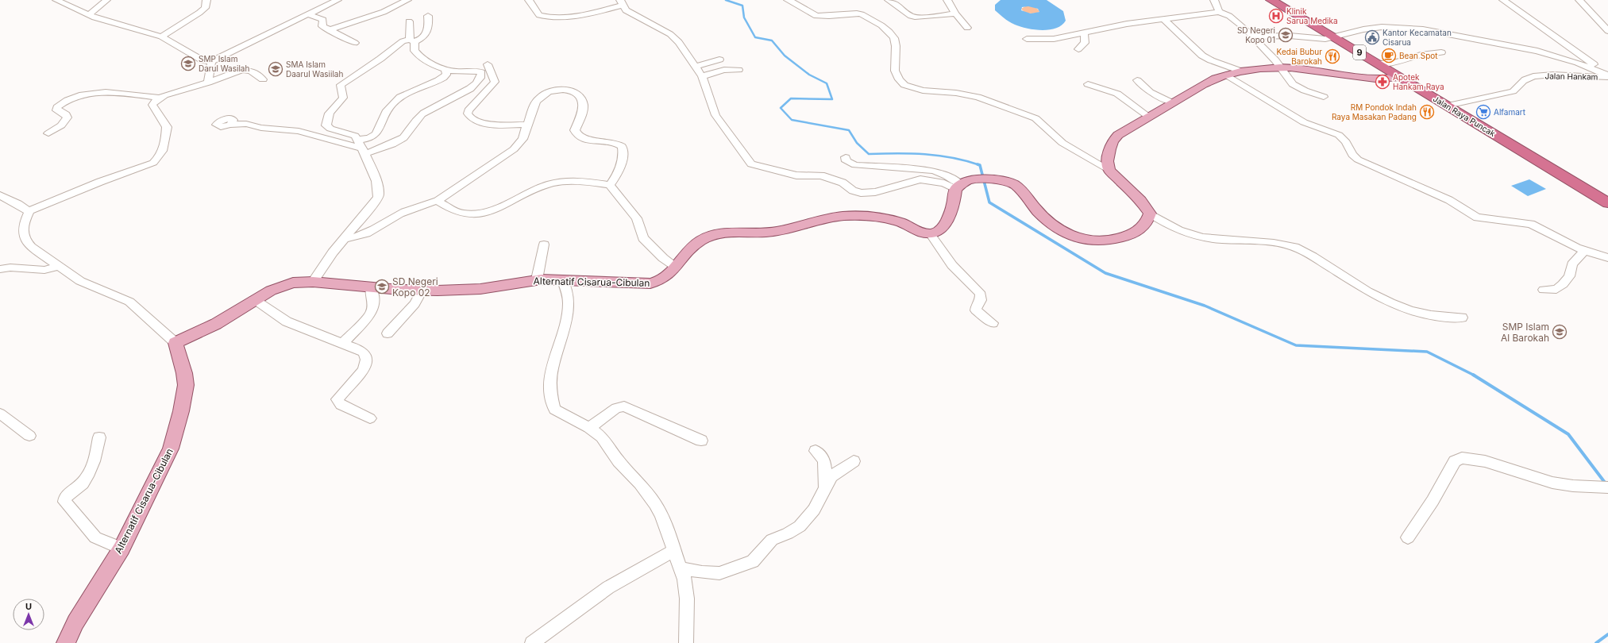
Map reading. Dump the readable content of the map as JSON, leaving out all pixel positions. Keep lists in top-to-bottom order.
{
  "streets": {
    "highway": ["9", "Jalan Raya Puncak"],
    "main road": ["Alternatif Cisarua-Cibulan"],
    "street": ["Jalan Hankam"]
  },
  "crossings": [
    ["Jalan Hankam", "Jalan Raya Puncak"]
  ],
  "places": {
    "hospital": ["Klinik Sarua Medika"],
    "school or university": [
      "SD Negeri Kopo 01",
      "SMP Islam Darul Wasilah",
      "SMA Islam Daarul Wasiilah",
      "SD Negeri Kopo 02",
      "SMP Islam Al Barokah"
    ],
    "public building": ["Kantor Kecamatan Cisarua"],
    "cafe": ["Bean Spot"],
    "restaurant": ["Kedai Bubur Barokah", "RM Pondok Indah Raya Masakan Padang"],
    "pharmacy": ["Apotek Hankam Raya"],
    "supermarket": ["Alfamart"]
  },
  "north": "top"
}
